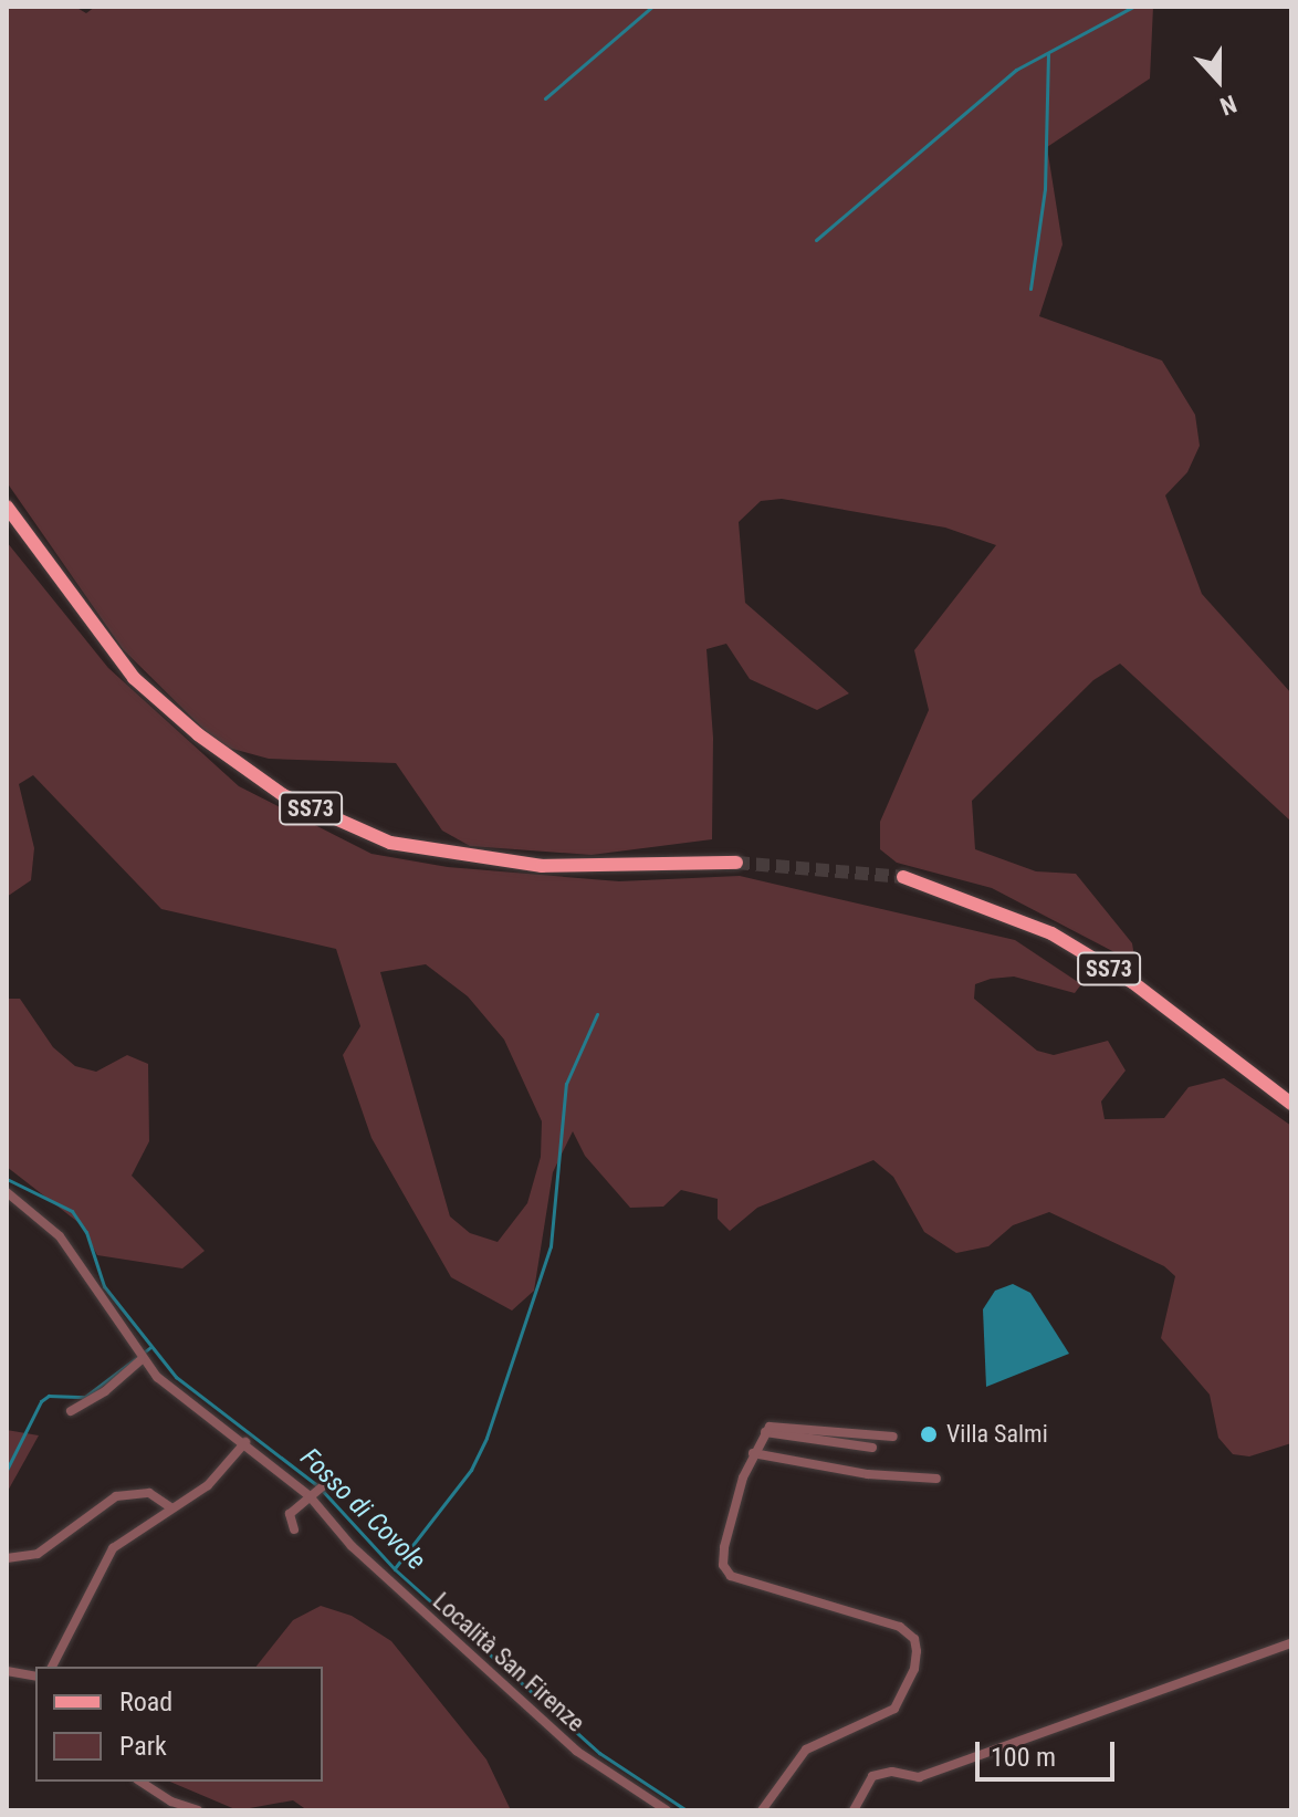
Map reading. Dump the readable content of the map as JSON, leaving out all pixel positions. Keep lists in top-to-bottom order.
{
  "streets": {
    "main road": ["SS73"],
    "street": ["Località San Firenze"]
  },
  "water": ["Fosso di Covole"],
  "places": ["Villa Salmi"],
  "legend": ["Road", "Park"],
  "scale_bar": "100 m",
  "north": "bottom"
}
